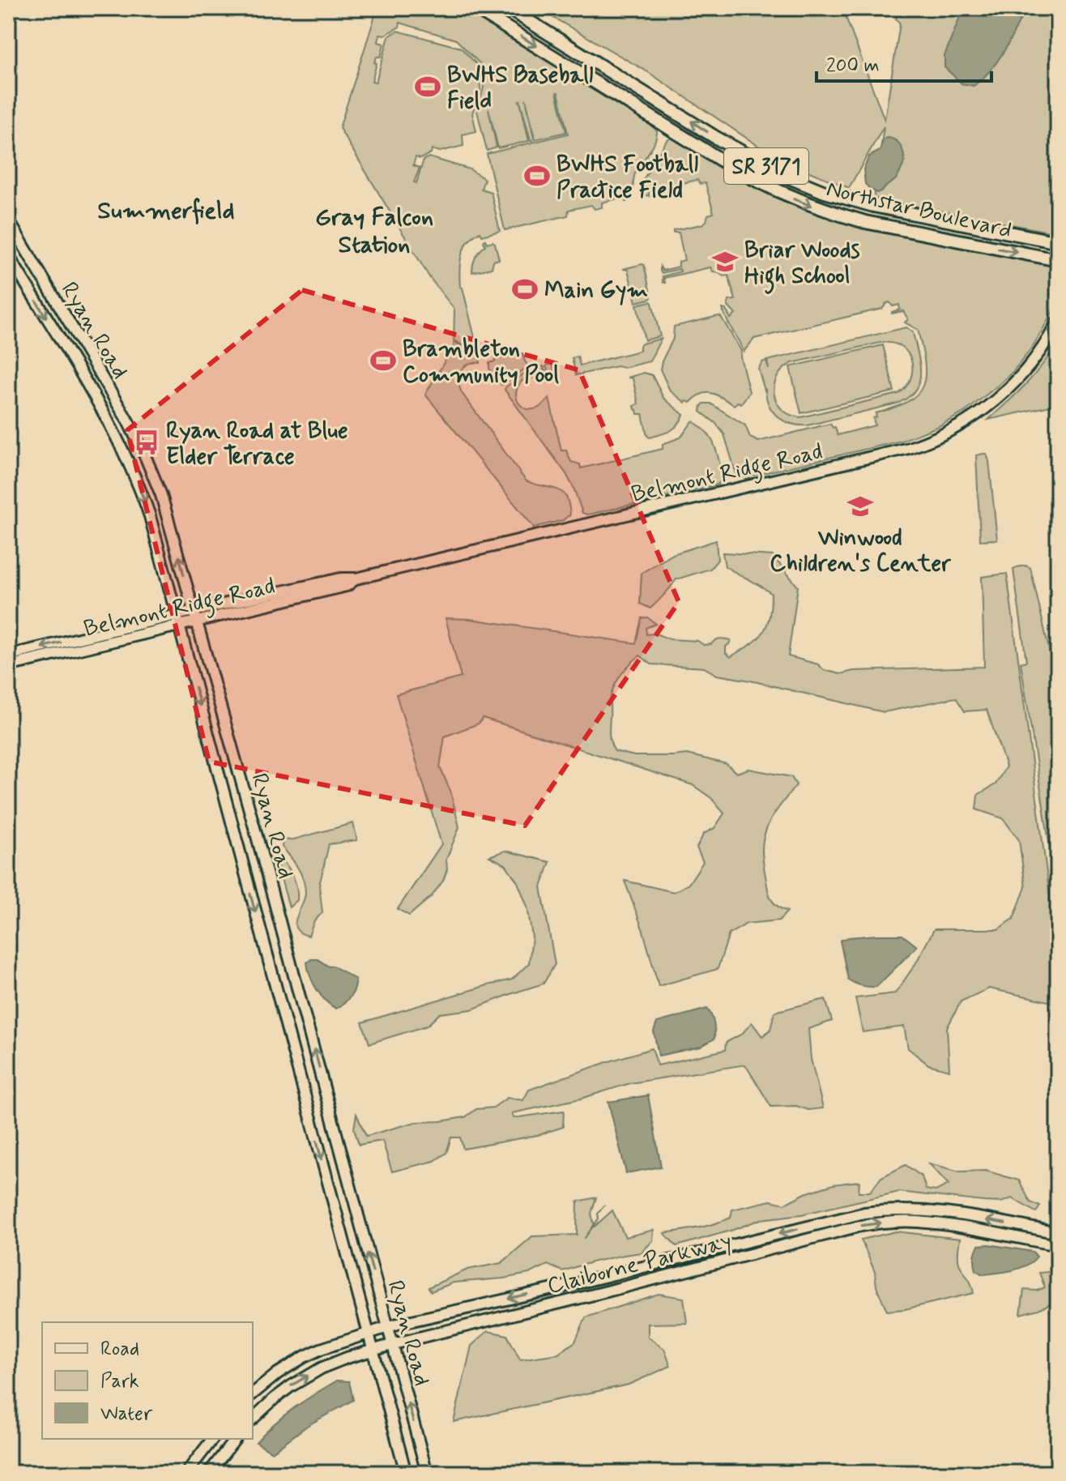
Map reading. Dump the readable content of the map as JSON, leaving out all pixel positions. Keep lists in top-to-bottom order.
{
  "streets": {
    "main road": [
      "SR 3171",
      "Northstar Boulevard",
      "Ryan Road",
      "Belmont Ridge Road",
      "Claiborne Parkway"
    ]
  },
  "crossings": [
    ["Ryan Road", "Belmont Ridge Road"],
    ["Ryan Road", "Claiborne Parkway"]
  ],
  "districts": ["Summerfield", "Gray Falcon Station"],
  "places": {
    "sports": [
      "BWHS Baseball Field",
      "BWHS Football Practice Field",
      "Main Gym",
      "Brambleton Community Pool"
    ],
    "school or university": ["Briar Woods High School", "Winwood Children's Center"],
    "bus stop": ["Ryan Road at Blue Elder Terrace"]
  },
  "legend": ["Road", "Park", "Water"],
  "scale_bar": "200 m"
}
